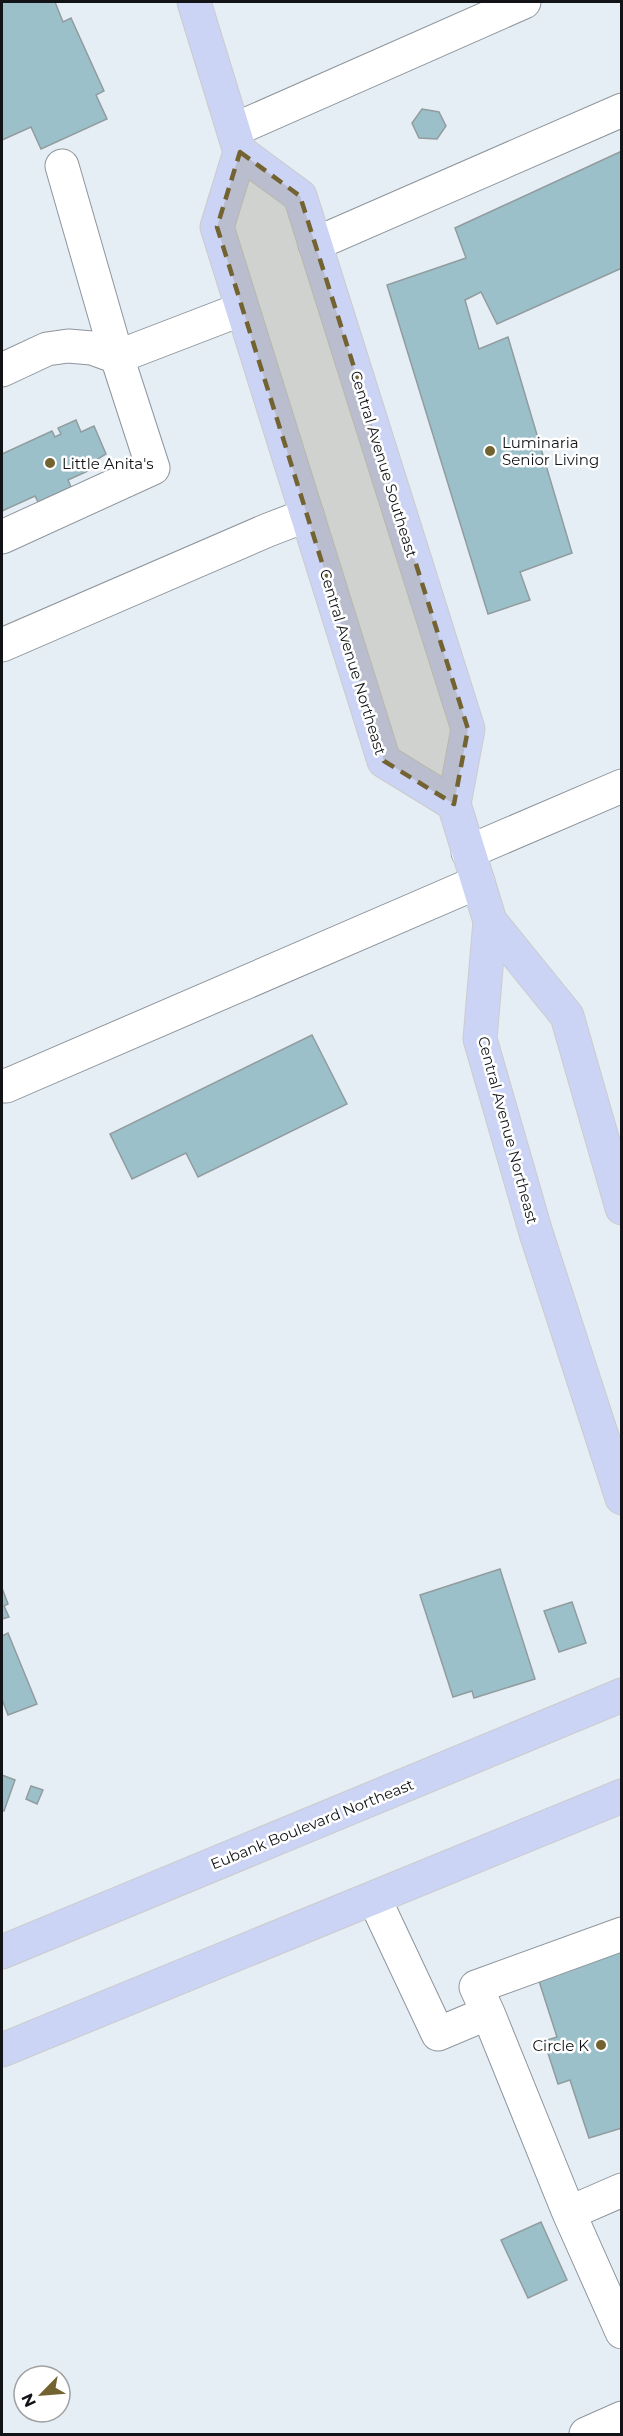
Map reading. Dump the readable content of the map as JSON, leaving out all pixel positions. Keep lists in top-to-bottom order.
{
  "streets": {
    "main road": ["Central Avenue Southeast", "Central Avenue Northeast", "Eubank Boulevard Northeast"]
  },
  "crossings": [
    ["Central Avenue Southeast", "Central Avenue Northeast"]
  ],
  "places": ["Luminaria Senior Living", "Little Anita's", "Circle K"],
  "north": "bottom left"
}
